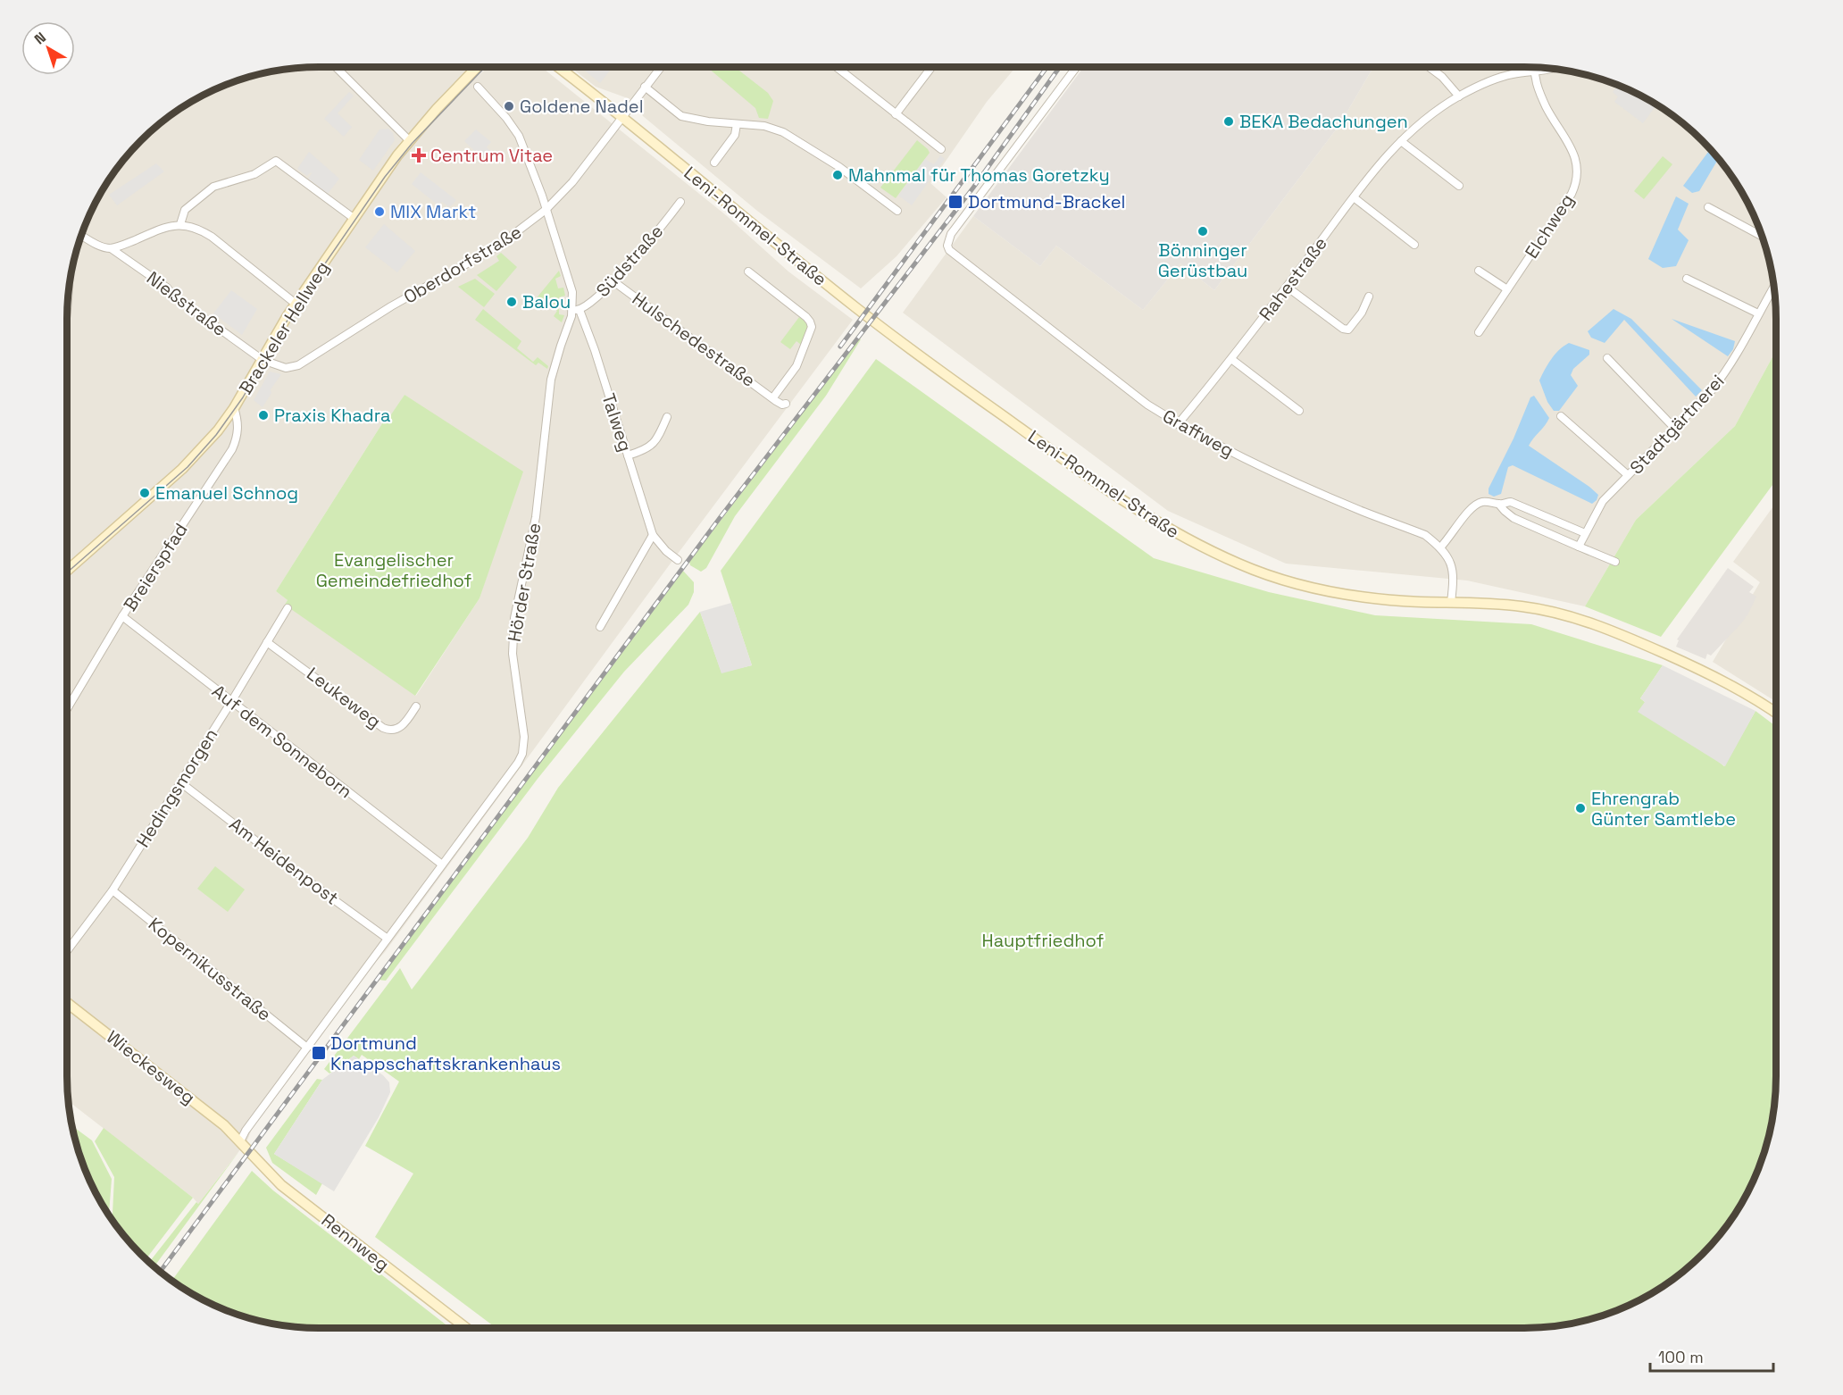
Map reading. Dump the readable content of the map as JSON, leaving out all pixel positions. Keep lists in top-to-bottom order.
{
  "streets": {
    "main road": [
      "Leni-Rommel-Straße",
      "Brackeler Hellweg",
      "Wieckesweg",
      "Rennweg"
    ],
    "street": [
      "Elchweg",
      "Südstraße",
      "Oberdorfstraße",
      "Rahestraße",
      "Nießstraße",
      "Hulschedestraße",
      "Talweg",
      "Stadtgärtnerei",
      "Graffweg",
      "Breierspfad",
      "Hörder Straße",
      "Leukeweg",
      "Auf dem Sonneborn",
      "Hedingsmorgen",
      "Am Heidenpost",
      "Kopernikusstraße"
    ]
  },
  "crossings": [
    ["Leni-Rommel-Straße", "Oberdorfstraße"],
    ["Leni-Rommel-Straße", "Graffweg"],
    ["Elchweg", "Rahestraße"],
    ["Südstraße", "Hulschedestraße"],
    ["Südstraße", "Talweg"],
    ["Südstraße", "Hörder Straße"],
    ["Oberdorfstraße", "Nießstraße"],
    ["Oberdorfstraße", "Brackeler Hellweg"],
    ["Oberdorfstraße", "Hörder Straße"],
    ["Rahestraße", "Graffweg"],
    ["Nießstraße", "Brackeler Hellweg"],
    ["Brackeler Hellweg", "Breierspfad"],
    ["Talweg", "Hörder Straße"],
    ["Breierspfad", "Auf dem Sonneborn"],
    ["Hörder Straße", "Auf dem Sonneborn"],
    ["Hörder Straße", "Am Heidenpost"],
    ["Hörder Straße", "Kopernikusstraße"],
    ["Hörder Straße", "Wieckesweg"],
    ["Hörder Straße", "Rennweg"],
    ["Leukeweg", "Hedingsmorgen"],
    ["Auf dem Sonneborn", "Hedingsmorgen"],
    ["Hedingsmorgen", "Am Heidenpost"],
    ["Hedingsmorgen", "Kopernikusstraße"],
    ["Wieckesweg", "Rennweg"]
  ],
  "parks": ["Evangelischer Gemeindefriedhof", "Hauptfriedhof"],
  "places": {
    "other": [
      "Goldene Nadel",
      "BEKA Bedachungen",
      "Mahnmal für Thomas Goretzky",
      "MIX Markt",
      "Bönninger Gerüstbau",
      "Balou",
      "Praxis Khadra",
      "Emanuel Schnog",
      "Ehrengrab Günter Samtlebe"
    ],
    "health": ["Centrum Vitae"],
    "transit": ["Dortmund-Brackel", "Dortmund Knappschaftskrankenhaus"]
  },
  "scale_bar": "100 m",
  "north": "top left"
}
